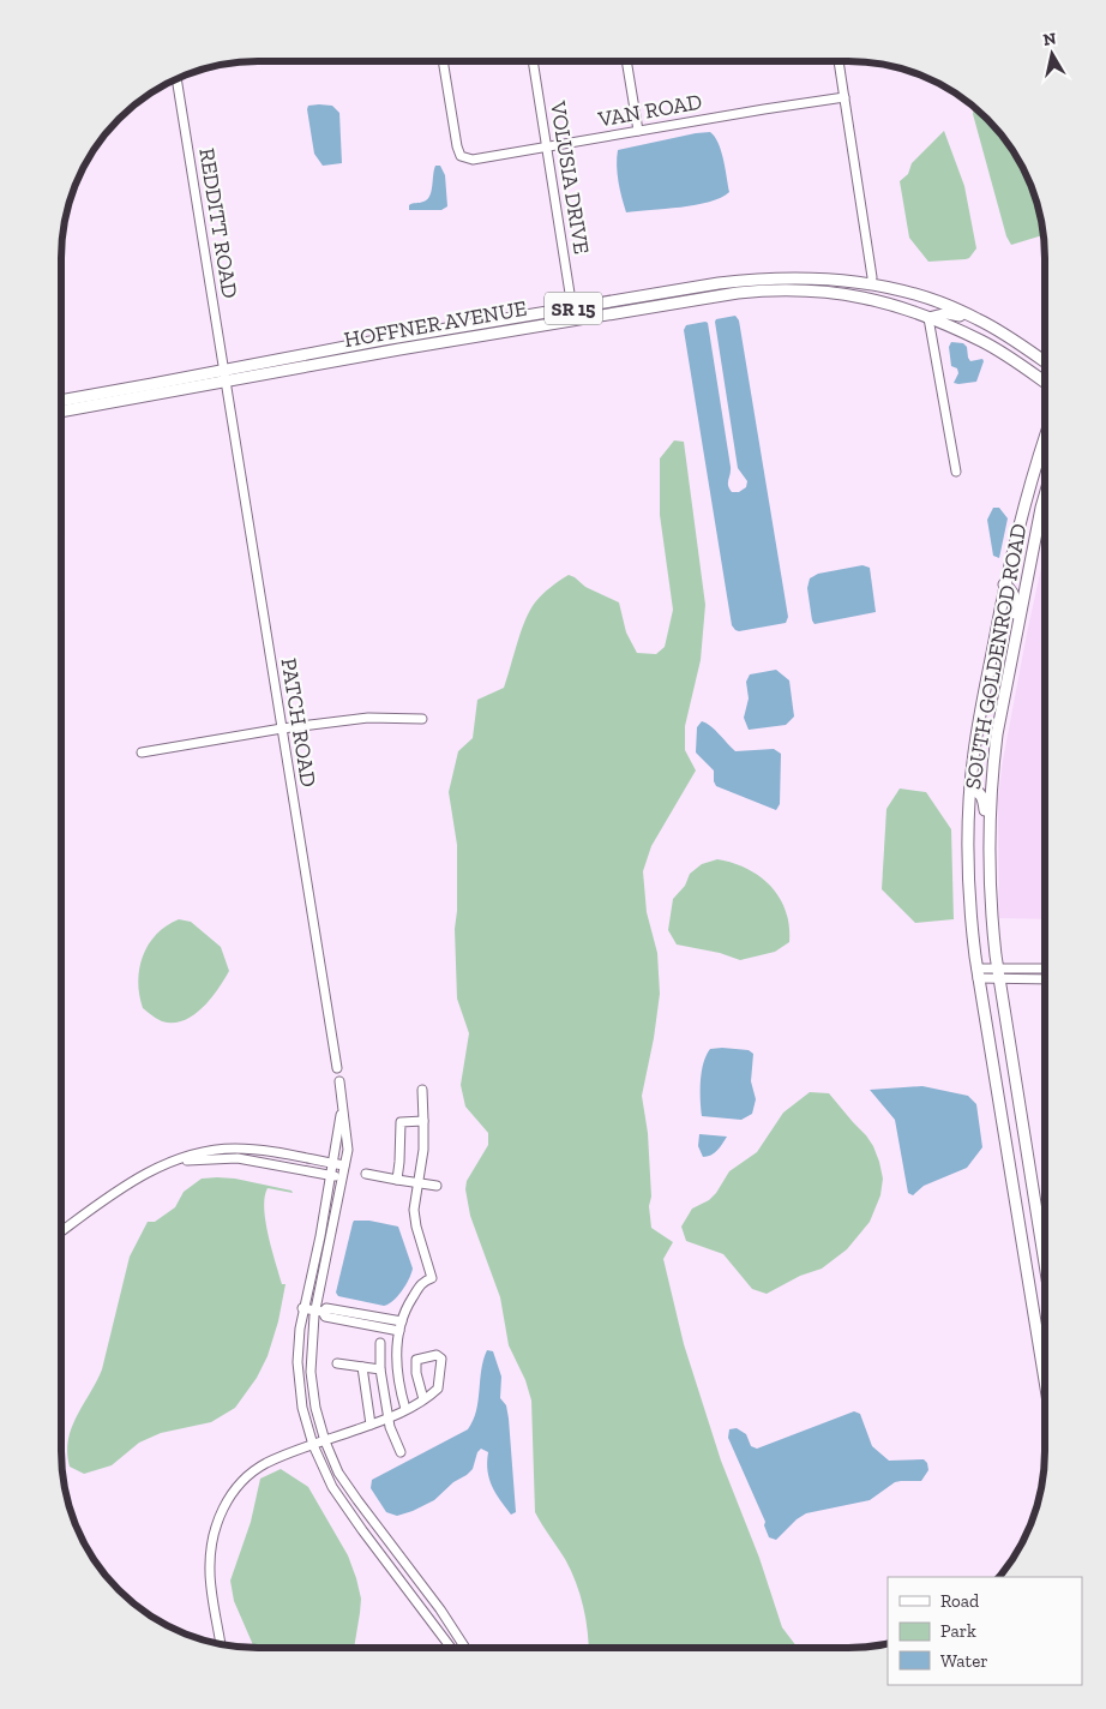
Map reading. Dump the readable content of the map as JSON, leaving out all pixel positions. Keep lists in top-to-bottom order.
{
  "streets": {
    "main road": ["SR 15", "HOFFNER AVENUE", "SOUTH GOLDENROD ROAD"],
    "street": [
      "VAN ROAD",
      "VOLUSIA DRIVE",
      "REDDITT ROAD",
      "PATCH ROAD"
    ]
  },
  "crossings": [
    ["VAN ROAD", "VOLUSIA DRIVE"],
    ["VOLUSIA DRIVE", "HOFFNER AVENUE"],
    ["REDDITT ROAD", "HOFFNER AVENUE"],
    ["REDDITT ROAD", "PATCH ROAD"],
    ["HOFFNER AVENUE", "PATCH ROAD"]
  ],
  "legend": ["Road", "Park", "Water"],
  "north": "top"
}
